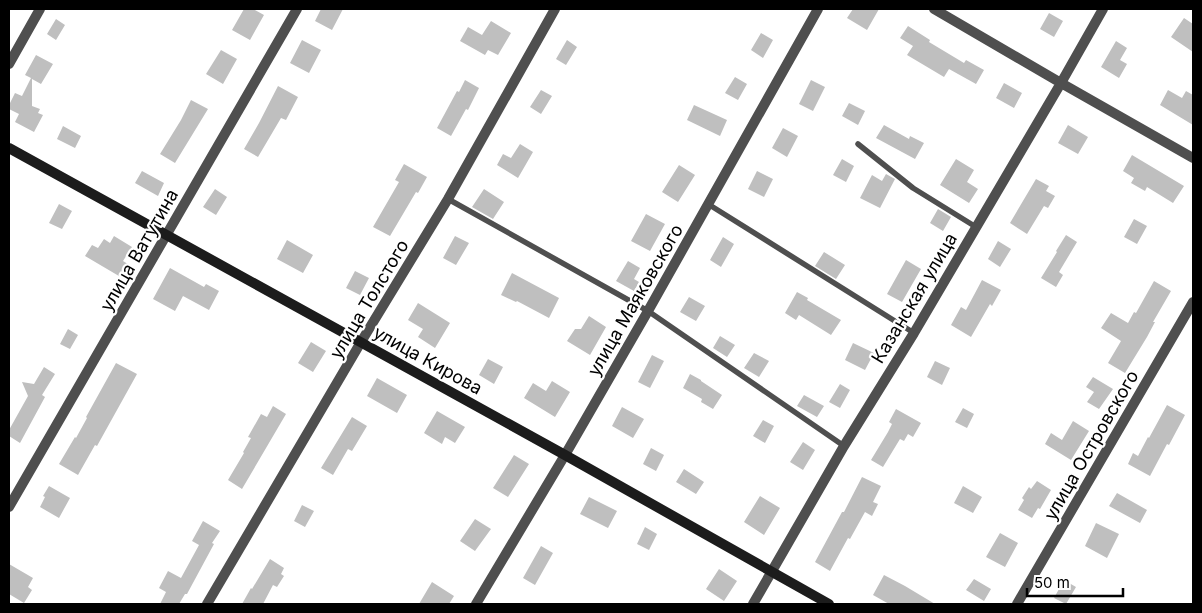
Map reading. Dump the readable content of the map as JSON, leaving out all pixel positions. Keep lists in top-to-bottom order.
{
  "streets": {
    "street": [
      "улица Ватутина",
      "Казанская улица",
      "улица Толстого",
      "улица Маяковского",
      "улица Кирова",
      "улица Островского"
    ]
  },
  "crossings": [
    ["улица Ватутина", "улица Кирова"],
    ["Казанская улица", "улица Кирова"],
    ["улица Толстого", "улица Кирова"],
    ["улица Маяковского", "улица Кирова"]
  ],
  "scale_bar": "50 m"
}
